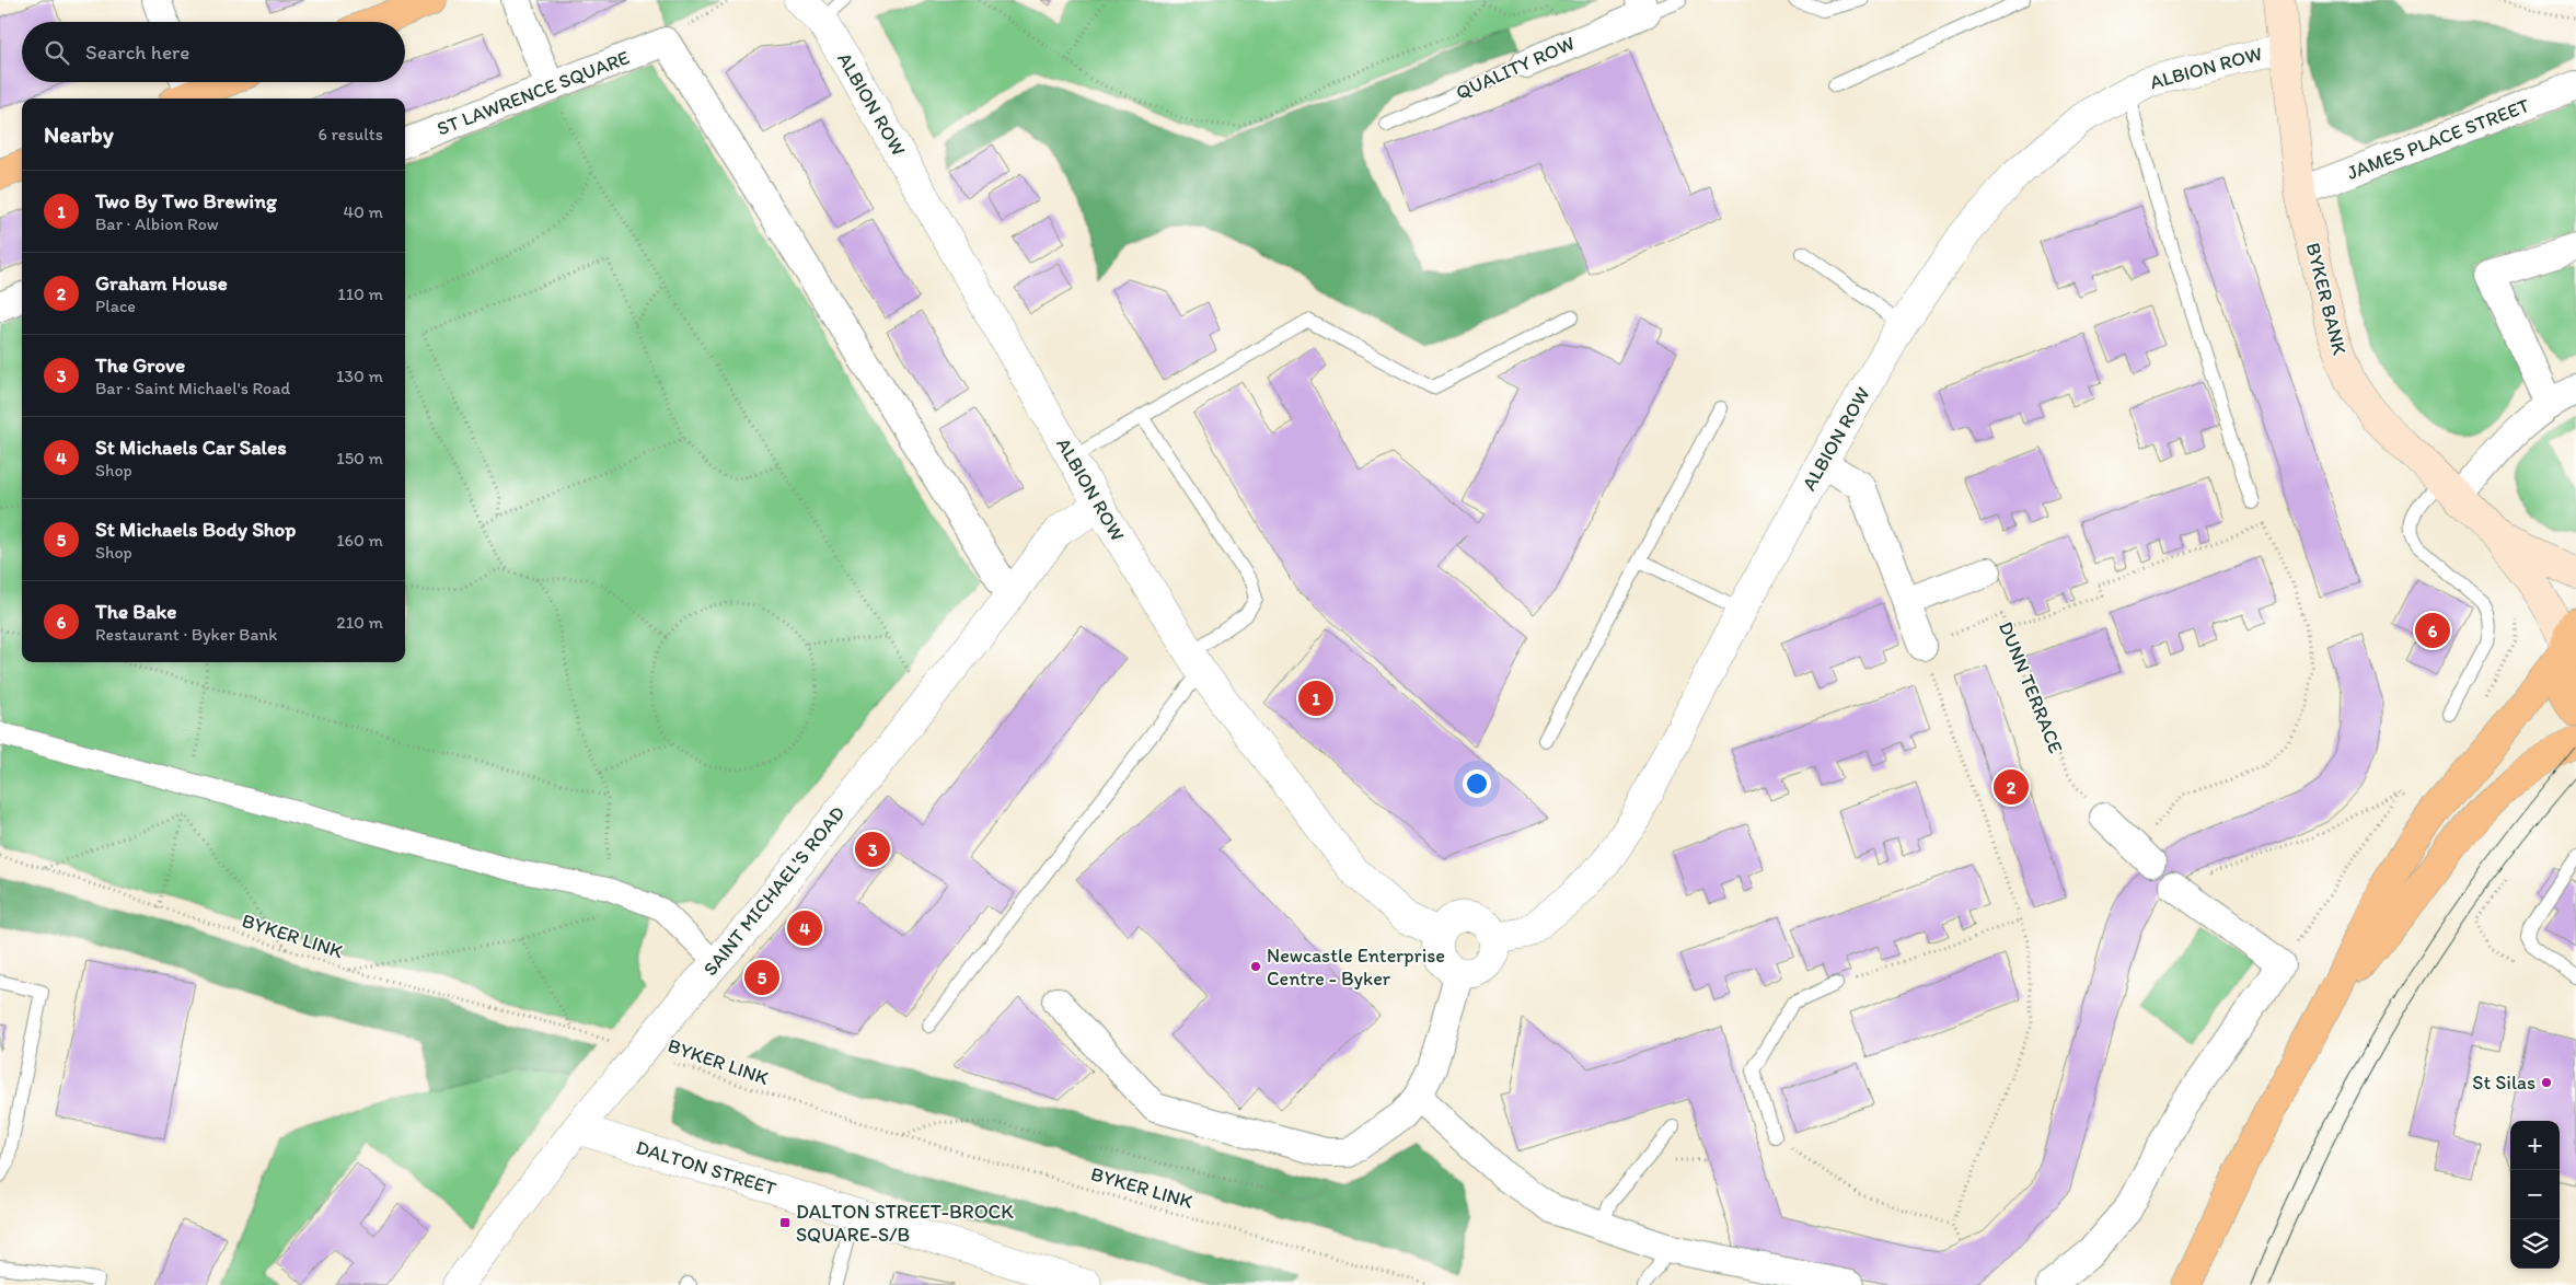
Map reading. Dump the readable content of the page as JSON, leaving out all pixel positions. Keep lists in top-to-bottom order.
{
  "streets": {
    "main road": ["BYKER BANK"],
    "street": [
      "QUALITY ROW",
      "ALBION ROW",
      "ST LAWRENCE SQUARE",
      "JAMES PLACE STREET",
      "SAINT MICHAEL'S ROAD",
      "DALTON STREET"
    ],
    "path": ["DUNN TERRACE", "BYKER LINK"]
  },
  "crossings": [
    ["ALBION ROW", "BYKER BANK"],
    ["ALBION ROW", "SAINT MICHAEL'S ROAD"],
    ["ST LAWRENCE SQUARE", "SAINT MICHAEL'S ROAD"],
    ["JAMES PLACE STREET", "BYKER BANK"],
    ["SAINT MICHAEL'S ROAD", "DALTON STREET"]
  ],
  "places": {
    "other": ["Newcastle Enterprise Centre - Byker", "St Silas"],
    "transit": ["DALTON STREET-BROCK SQUARE-S/B"]
  },
  "page": {
    "search": "Search here",
    "heading": ["Nearby", "6 results"],
    "list": [
      {
        "mark": "1",
        "name": "Two By Two Brewing",
        "note": "Bar · Albion Row",
        "value": "40 m"
      },
      {
        "mark": "2",
        "name": "Graham House",
        "note": "Place",
        "value": "110 m"
      },
      {
        "mark": "3",
        "name": "The Grove",
        "note": "Bar · Saint Michael's Road",
        "value": "130 m"
      },
      {
        "mark": "4",
        "name": "St Michaels Car Sales",
        "note": "Shop",
        "value": "150 m"
      },
      {
        "mark": "5",
        "name": "St Michaels Body Shop",
        "note": "Shop",
        "value": "160 m"
      },
      {
        "mark": "6",
        "name": "The Bake",
        "note": "Restaurant · Byker Bank",
        "value": "210 m"
      }
    ],
    "pins": [
      "6",
      "1",
      "2",
      "3",
      "4",
      "5"
    ],
    "map_buttons": ["+", "−"]
  }
}
